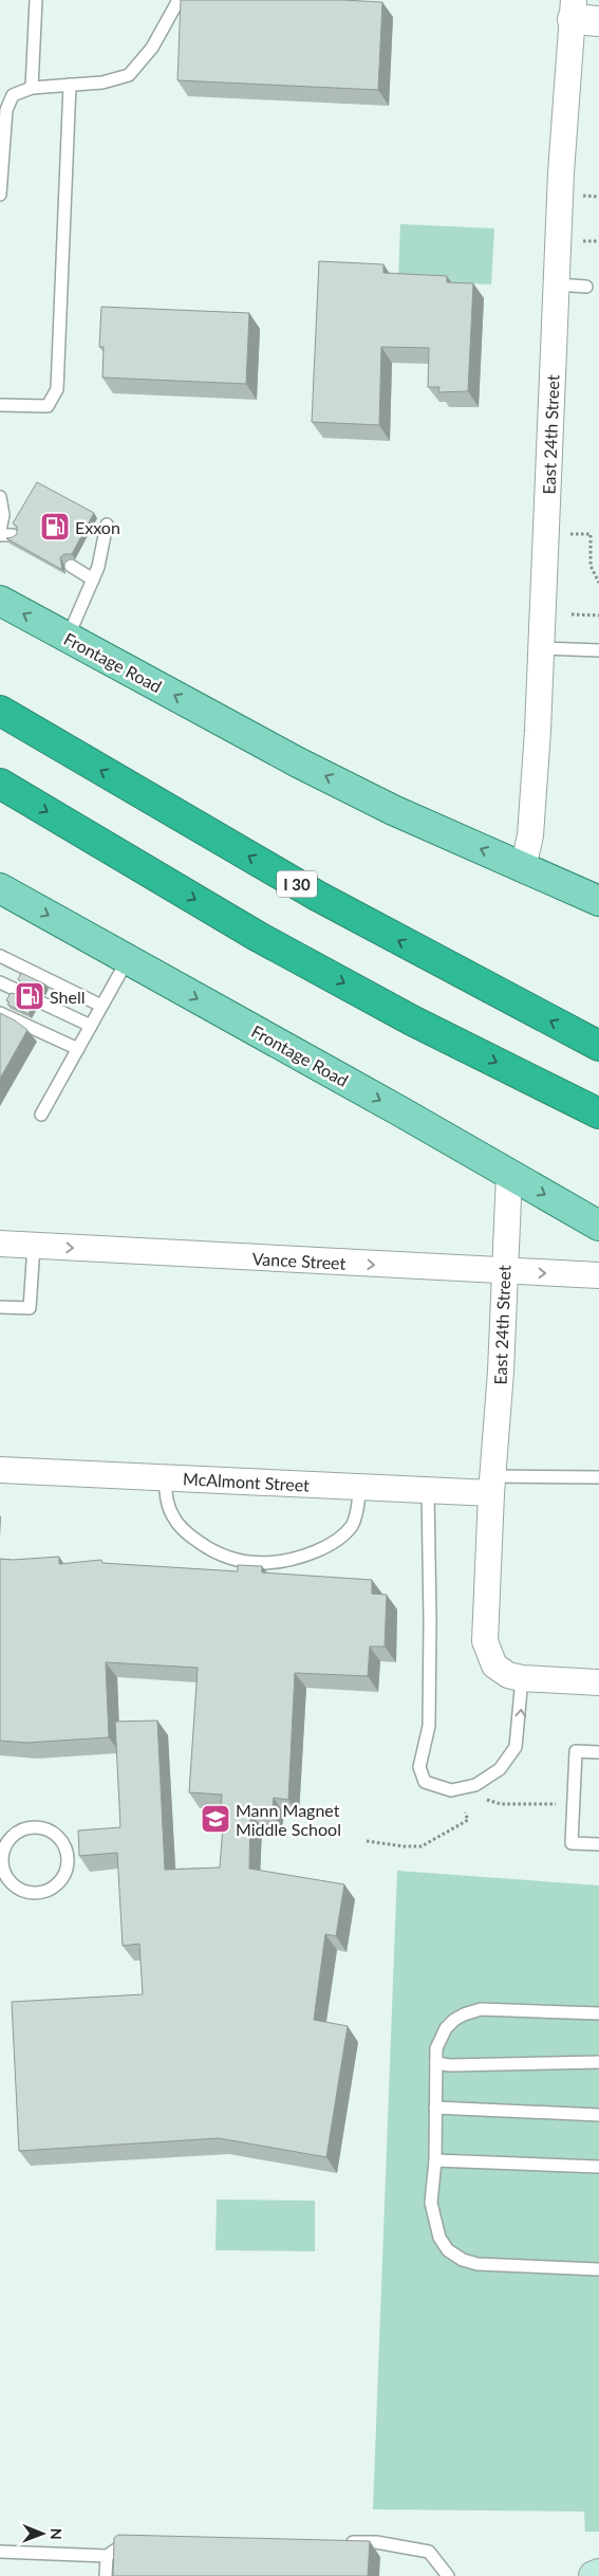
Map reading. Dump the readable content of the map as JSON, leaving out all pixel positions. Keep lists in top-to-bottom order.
{
  "streets": {
    "highway": ["I 30"],
    "main road": ["Frontage Road"],
    "street": ["East 24th Street", "Vance Street", "McAlmont Street"]
  },
  "crossings": [
    ["East 24th Street", "Frontage Road"],
    ["East 24th Street", "Vance Street"],
    ["East 24th Street", "McAlmont Street"]
  ],
  "one_way": ["Vance Street"],
  "places": {
    "fuel station": ["Exxon", "Shell"],
    "school or university": ["Mann Magnet Middle School"]
  },
  "north": "right"
}
